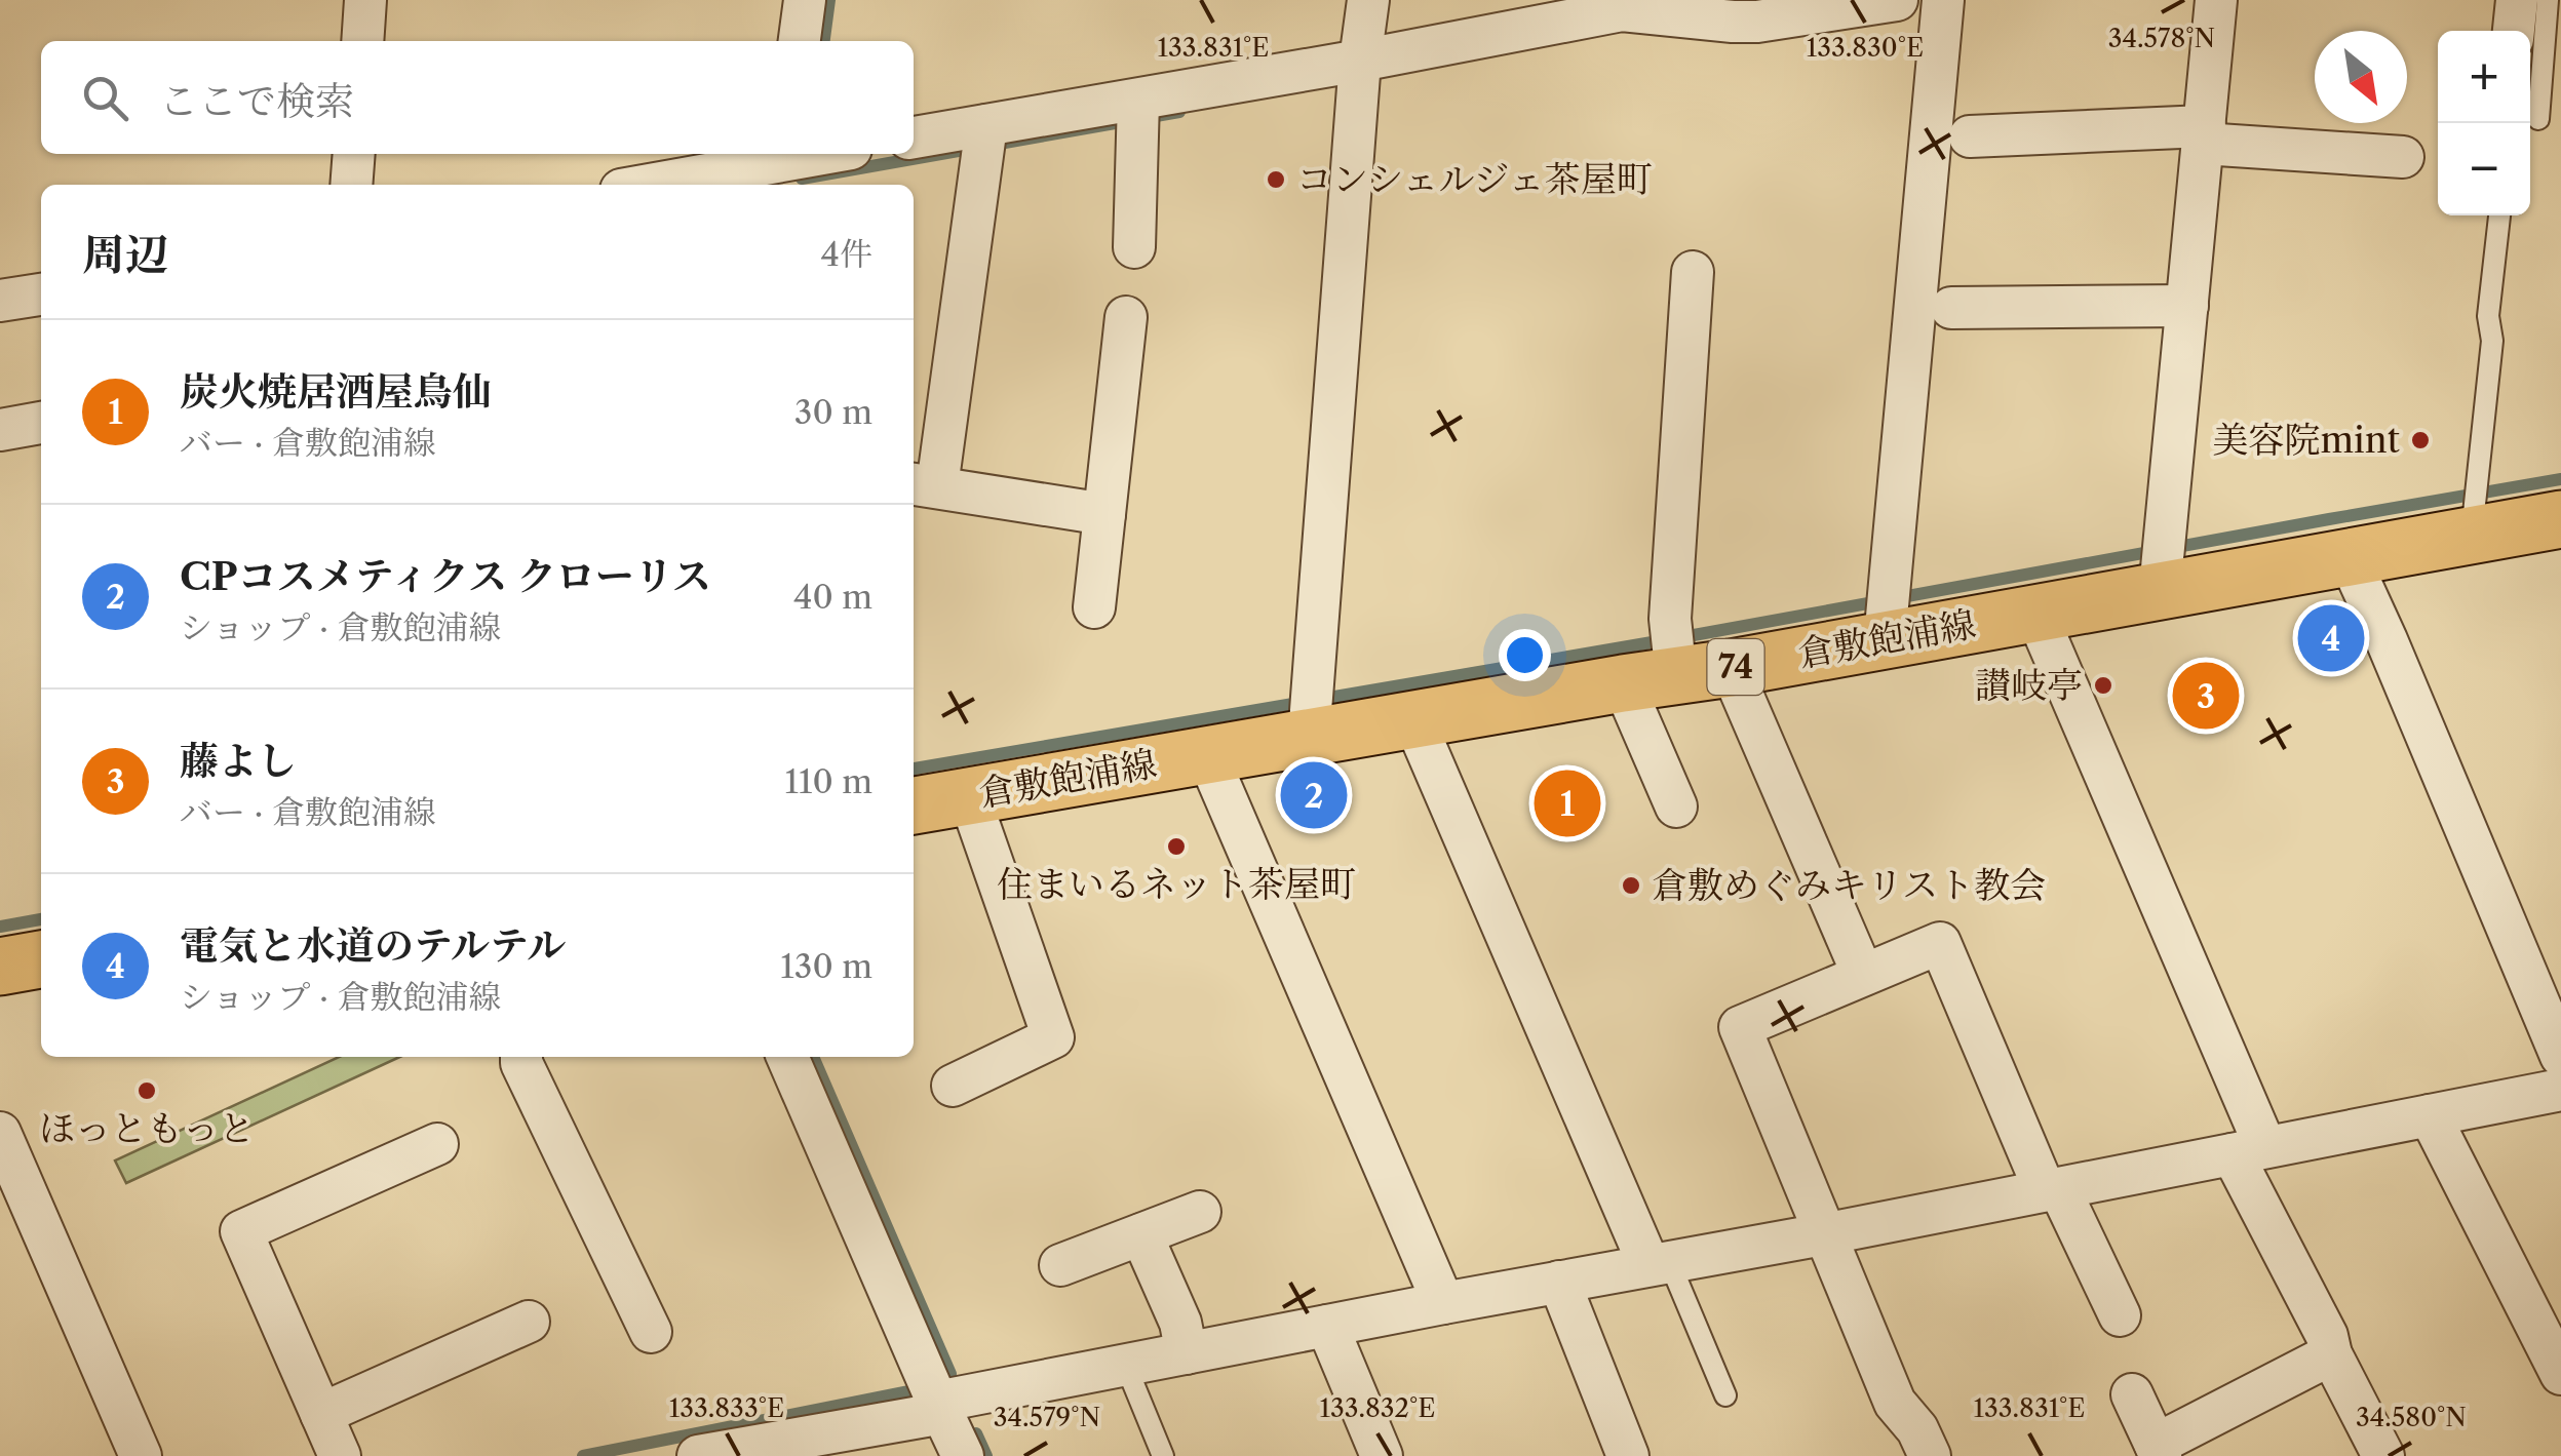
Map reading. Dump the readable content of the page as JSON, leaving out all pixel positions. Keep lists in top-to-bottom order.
{
  "streets": {
    "main road": ["倉敷飽浦線", "74"]
  },
  "places": [
    "コンシェルジェ茶屋町",
    "美容院mint",
    "讃岐亭",
    "住まいるネット茶屋町",
    "倉敷めぐみキリスト教会",
    "ほっともっと"
  ],
  "north": "bottom right",
  "page": {
    "map_buttons": ["+", "−"],
    "search": "ここで検索",
    "heading": ["周辺", "4件"],
    "list": [
      {
        "mark": "1",
        "name": "炭火焼居酒屋鳥仙",
        "note": "バー · 倉敷飽浦線",
        "value": "30 m"
      },
      {
        "mark": "2",
        "name": "CPコスメティクス クローリス",
        "note": "ショップ · 倉敷飽浦線",
        "value": "40 m"
      },
      {
        "mark": "3",
        "name": "藤よし",
        "note": "バー · 倉敷飽浦線",
        "value": "110 m"
      },
      {
        "mark": "4",
        "name": "電気と水道のテルテル",
        "note": "ショップ · 倉敷飽浦線",
        "value": "130 m"
      }
    ],
    "pins": [
      "4",
      "3",
      "2",
      "1"
    ]
  },
  "coordinates": [
    "34.578°N",
    "133.831°E",
    "133.830°E",
    "133.833°E",
    "133.832°E",
    "34.579°N",
    "34.580°N"
  ]
}
